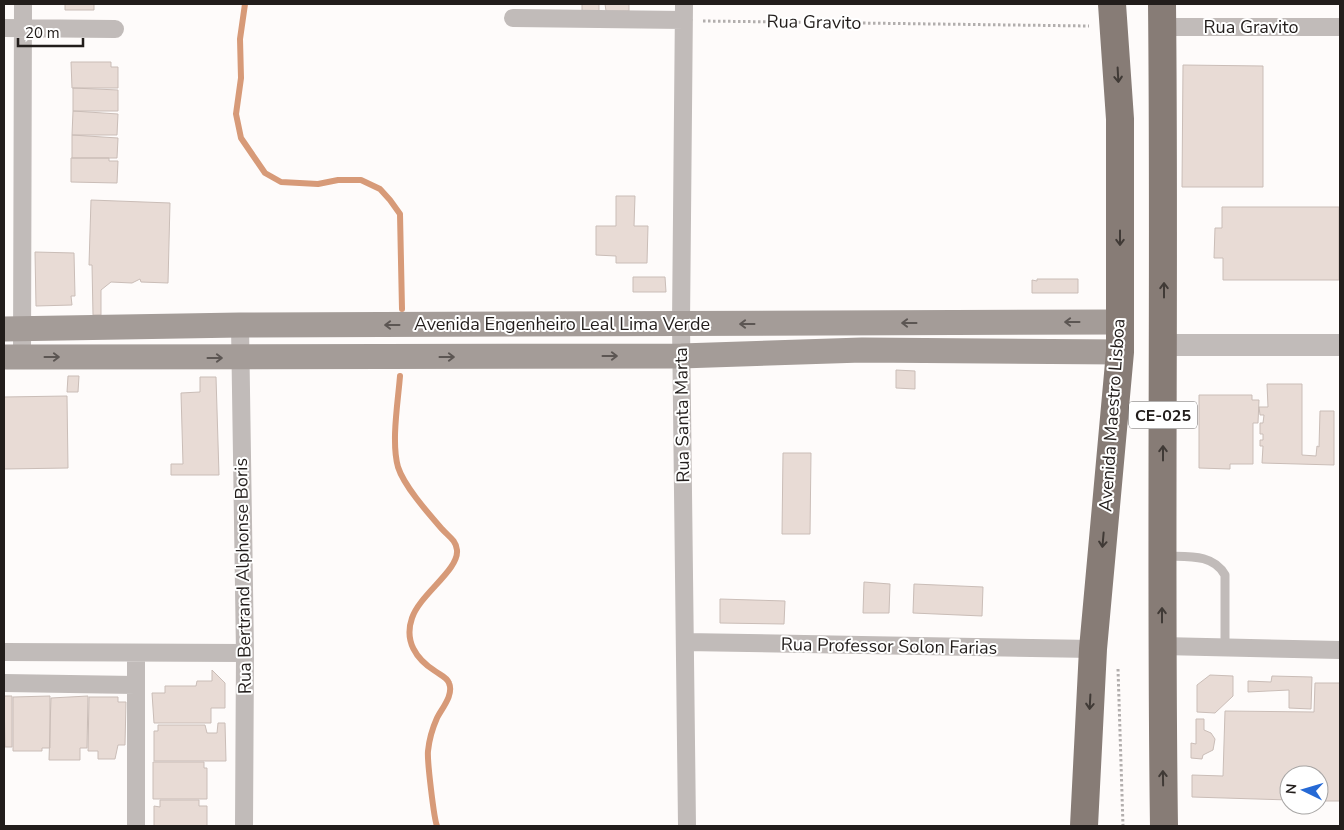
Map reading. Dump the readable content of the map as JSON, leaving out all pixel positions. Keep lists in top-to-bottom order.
{
  "streets": {
    "highway": ["Avenida Maestro Lisboa", "CE-025"],
    "main road": ["Avenida Engenheiro Leal Lima Verde"],
    "street": [
      "Rua Gravito",
      "Rua Santa Marta",
      "Rua Bertrand Alphonse Boris",
      "Rua Professor Solon Farias"
    ]
  },
  "crossings": [
    ["Rua Gravito", "Rua Santa Marta"],
    ["Rua Gravito", "Avenida Maestro Lisboa"],
    ["Rua Gravito", "CE-025"],
    ["Avenida Engenheiro Leal Lima Verde", "Rua Santa Marta"],
    ["Avenida Engenheiro Leal Lima Verde", "Avenida Maestro Lisboa"],
    ["Avenida Engenheiro Leal Lima Verde", "Rua Bertrand Alphonse Boris"],
    ["Rua Santa Marta", "Rua Professor Solon Farias"],
    ["Avenida Maestro Lisboa", "Rua Professor Solon Farias"]
  ],
  "scale_bar": "20 m",
  "north": "left"
}
